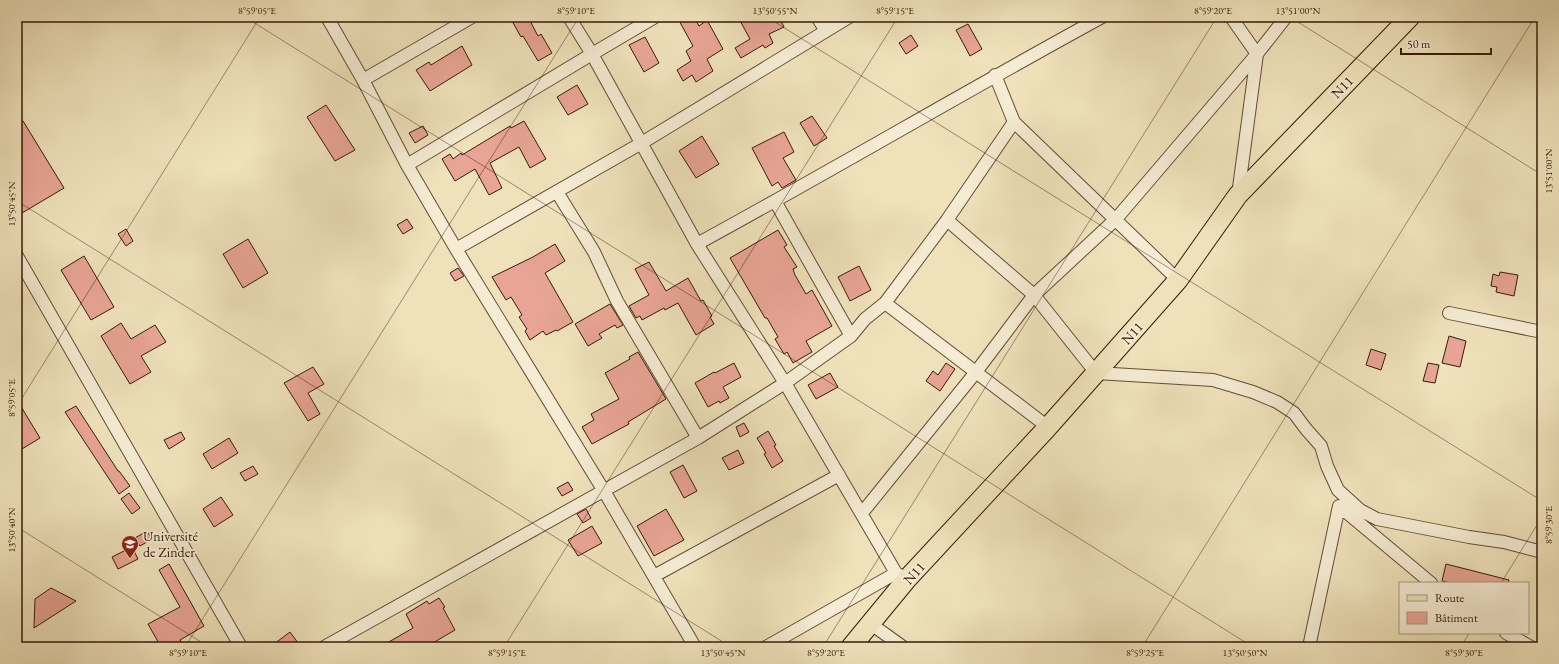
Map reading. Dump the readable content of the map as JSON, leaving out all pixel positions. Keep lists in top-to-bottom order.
{
  "streets": {
    "main road": ["N11"]
  },
  "places": {
    "school or university": ["Université de Zinder"]
  },
  "legend": ["Route", "Bâtiment"],
  "scale_bar": "50 m",
  "coordinates": [
    "8°59'05\"E",
    "8°59'10\"E",
    "13°50'55\"N",
    "8°59'15\"E",
    "8°59'20\"E",
    "13°51'00\"N",
    "13°50'45\"N",
    "8°59'30\"E",
    "13°50'40\"N",
    "8°59'25\"E",
    "13°50'50\"N"
  ]
}
